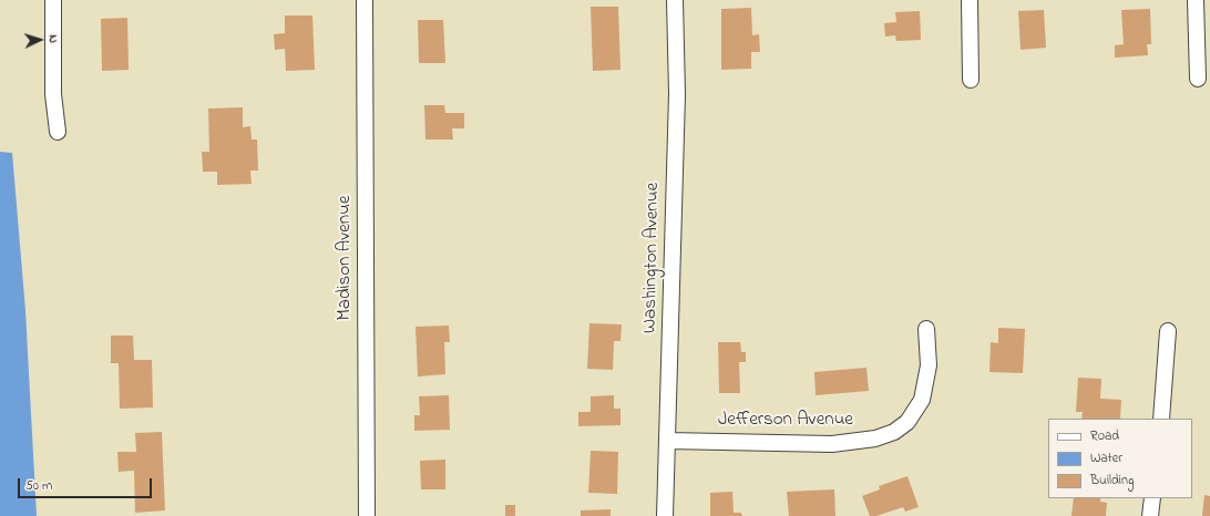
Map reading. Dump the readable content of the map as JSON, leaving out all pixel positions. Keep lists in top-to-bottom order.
{
  "streets": {
    "street": ["Madison Avenue", "Washington Avenue", "Jefferson Avenue"]
  },
  "crossings": [
    ["Washington Avenue", "Jefferson Avenue"]
  ],
  "legend": ["Road", "Water", "Building"],
  "scale_bar": "50 m",
  "north": "right"
}
